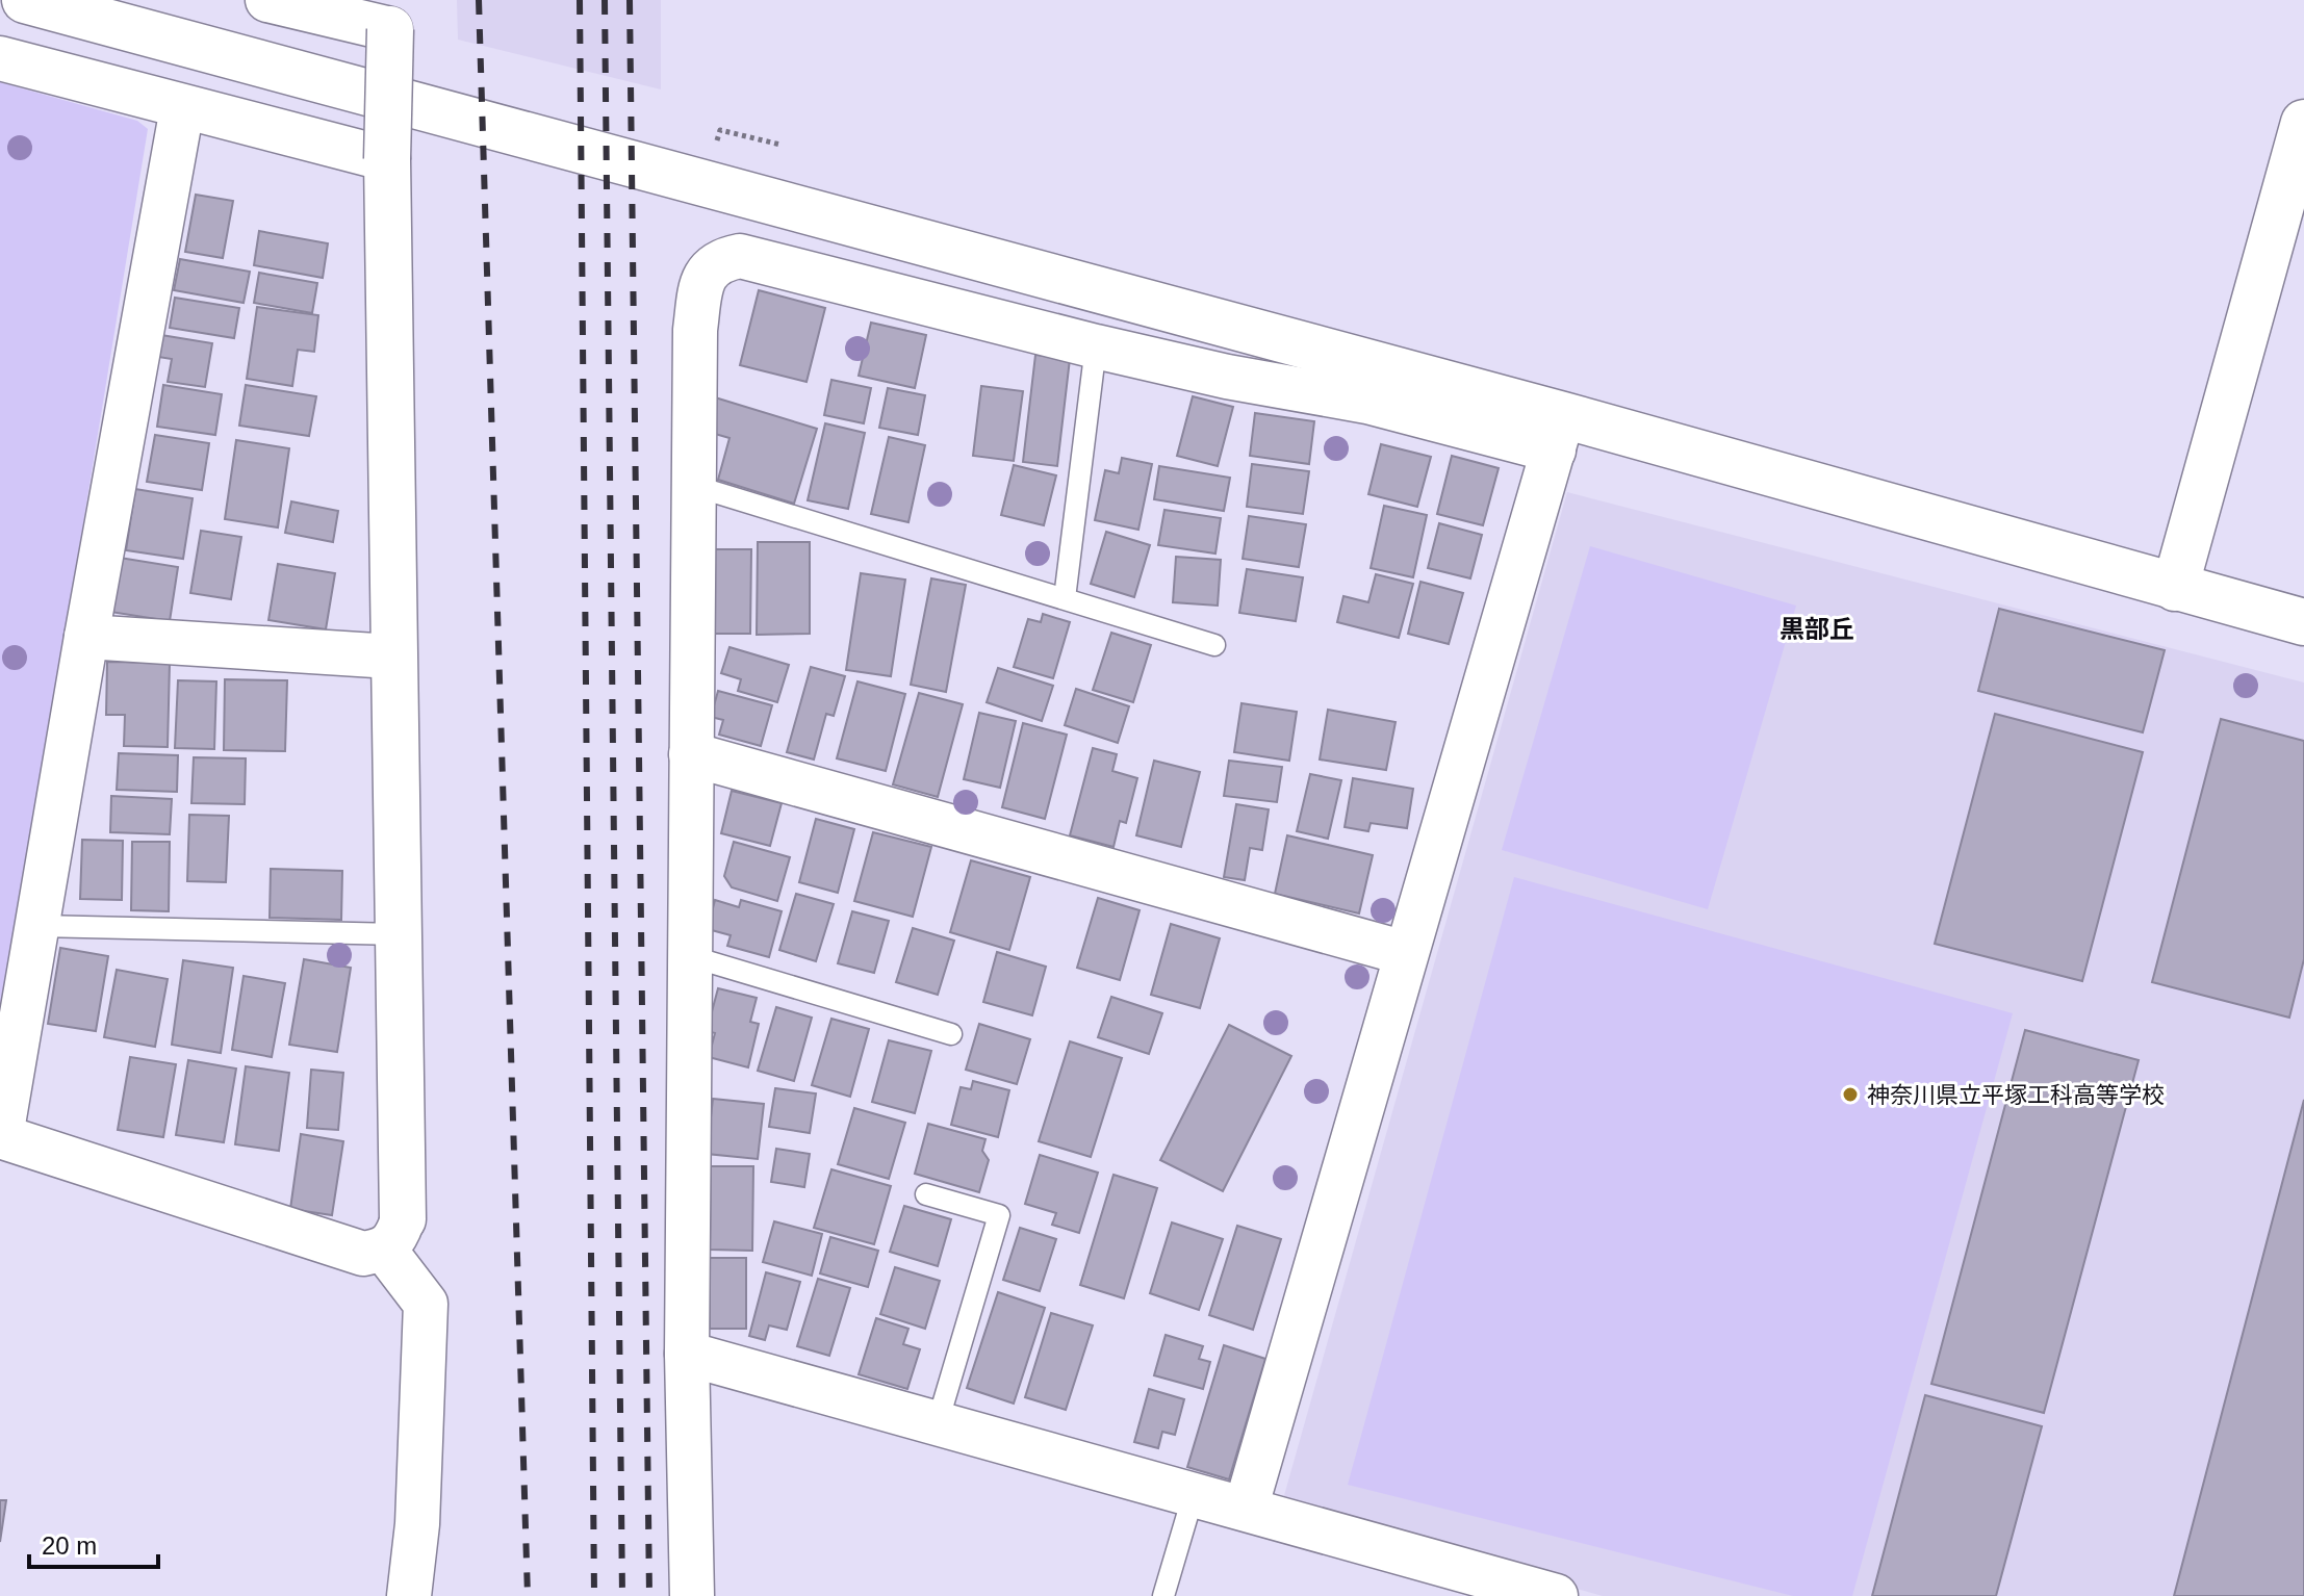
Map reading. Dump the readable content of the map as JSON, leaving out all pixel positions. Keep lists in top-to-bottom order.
{
  "districts": ["黒部丘"],
  "places": ["神奈川県立平塚工科高等学校"],
  "scale_bar": "20 m"
}
